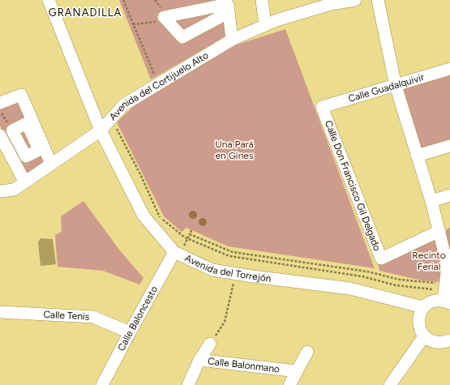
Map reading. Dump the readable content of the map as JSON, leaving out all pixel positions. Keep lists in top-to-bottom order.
{
  "streets": {
    "street": [
      "Avenida del Cortijuelo Alto",
      "Calle Guadalquivir",
      "Calle Don Francisco Gil Delgado",
      "Avenida del Torrejón",
      "Calle Tenis",
      "Calle Baloncesto",
      "Calle Balonmano"
    ]
  },
  "crossings": [
    ["Avenida del Cortijuelo Alto", "Avenida del Torrejón"],
    ["Calle Guadalquivir", "Calle Don Francisco Gil Delgado"],
    ["Avenida del Torrejón", "Calle Baloncesto"],
    ["Calle Tenis", "Calle Baloncesto"]
  ],
  "districts": ["GRANADILLA"],
  "parks": ["Una Pará en Gines", "Recinto Ferial"]
}
